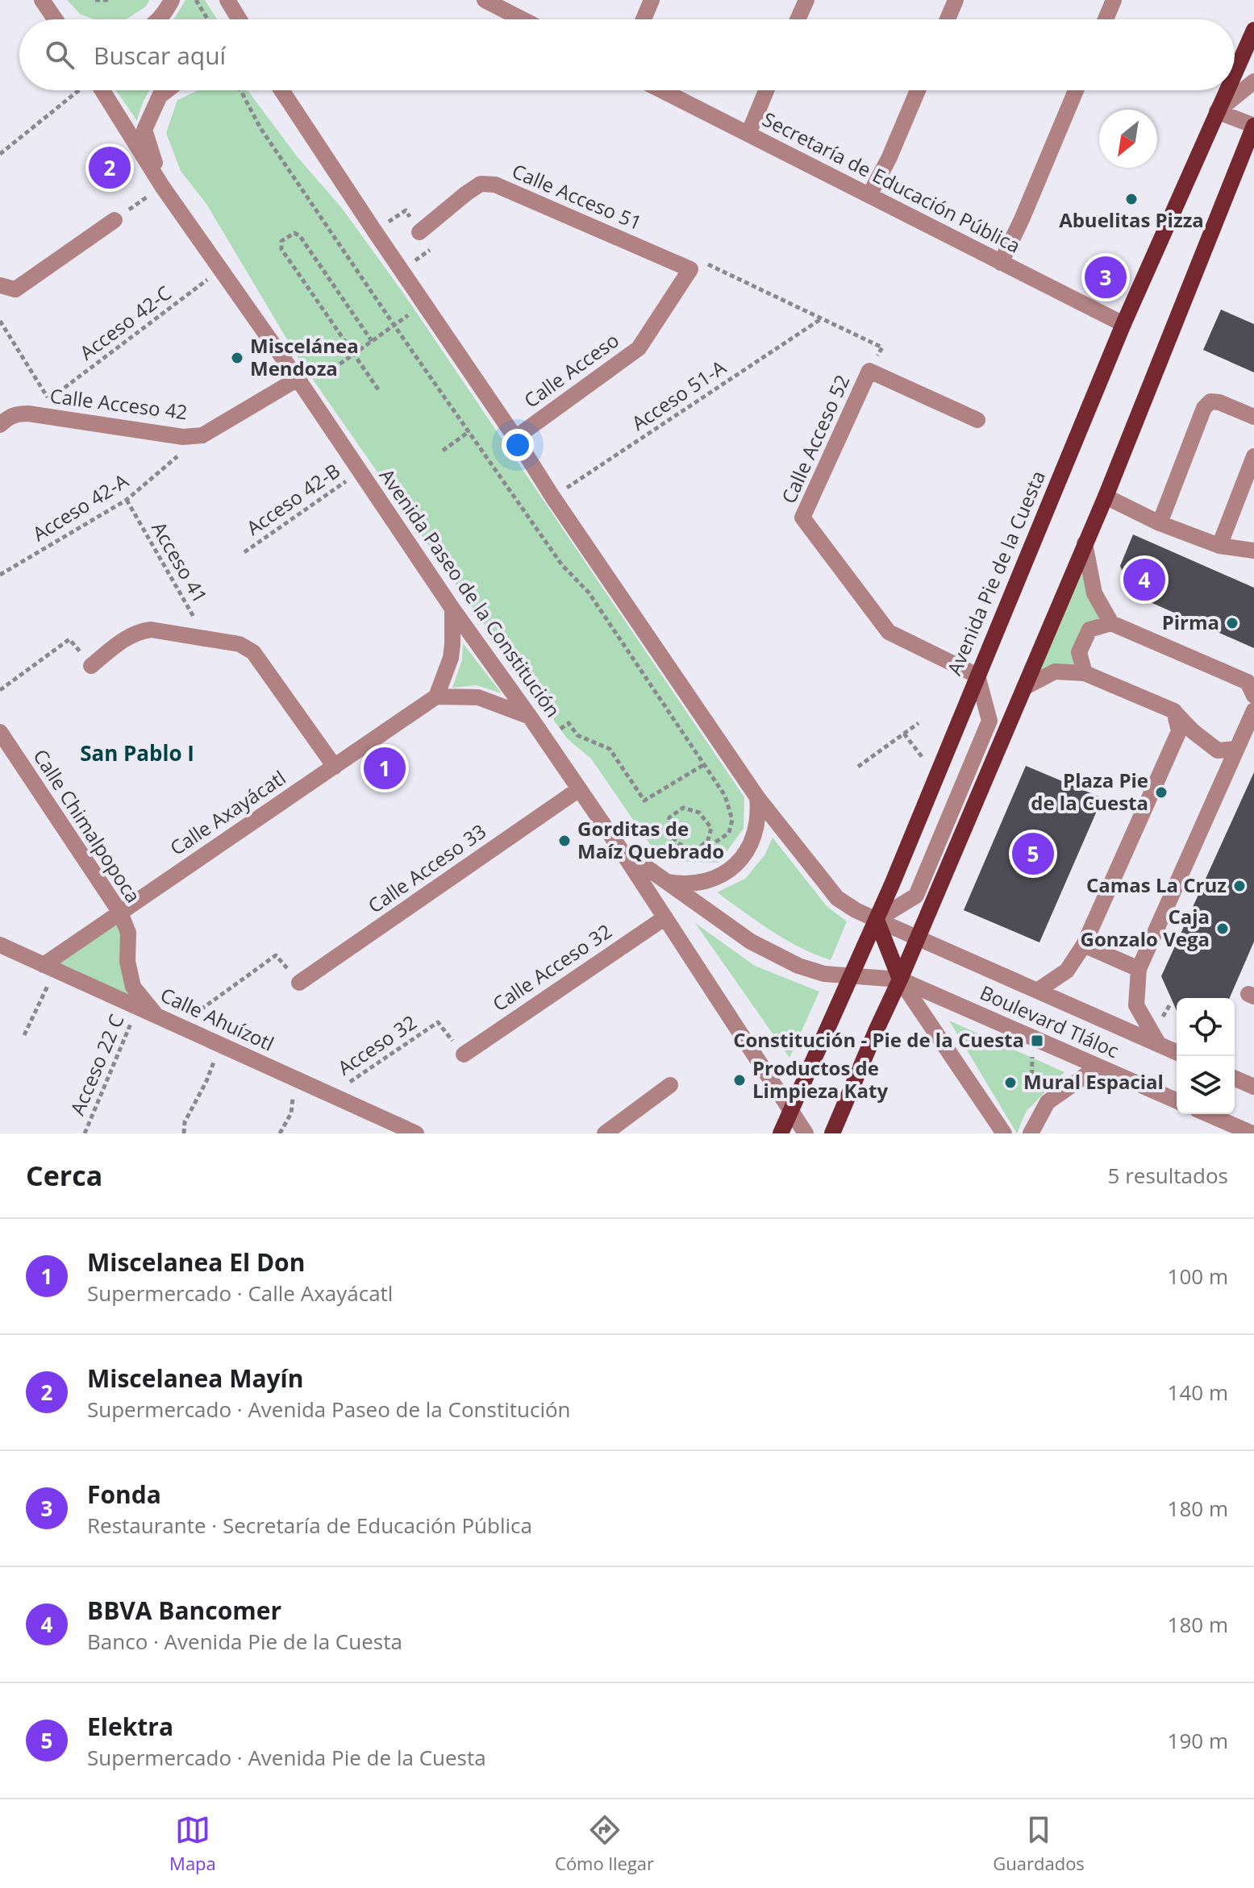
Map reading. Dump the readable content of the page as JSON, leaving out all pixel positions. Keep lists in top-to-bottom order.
{
  "streets": {
    "main road": ["Avenida Pie de la Cuesta"],
    "street": [
      "Secretaría de Educación Pública",
      "Calle Acceso 51",
      "Calle Acceso",
      "Calle Acceso 42",
      "Calle Acceso 52",
      "Avenida Paseo de la Constitución",
      "Calle Axayácatl",
      "Calle Chimalpopoca",
      "Calle Acceso 33",
      "Calle Acceso 32",
      "Calle Ahuízotl",
      "Boulevard Tláloc"
    ],
    "path": [
      "Acceso 42-C",
      "Acceso 51-A",
      "Acceso 42-B",
      "Acceso 42-A",
      "Acceso 41",
      "Acceso 32",
      "Acceso 22 C"
    ]
  },
  "crossings": [
    ["Secretaría de Educación Pública", "Avenida Pie de la Cuesta"],
    ["Calle Acceso 51", "Calle Acceso"],
    ["Acceso 42-C", "Avenida Paseo de la Constitución"],
    ["Calle Acceso 42", "Acceso 42-A"],
    ["Calle Acceso 42", "Avenida Paseo de la Constitución"],
    ["Calle Acceso 52", "Avenida Pie de la Cuesta"],
    ["Acceso 42-B", "Avenida Paseo de la Constitución"],
    ["Acceso 42-A", "Acceso 41"],
    ["Avenida Pie de la Cuesta", "Avenida Paseo de la Constitución"],
    ["Avenida Pie de la Cuesta", "Boulevard Tláloc"],
    ["Avenida Paseo de la Constitución", "Calle Acceso 33"],
    ["Avenida Paseo de la Constitución", "Calle Acceso 32"],
    ["Calle Axayácatl", "Calle Chimalpopoca"],
    ["Calle Axayácatl", "Calle Ahuízotl"],
    ["Calle Chimalpopoca", "Calle Ahuízotl"],
    ["Calle Acceso 32", "Acceso 32"],
    ["Calle Ahuízotl", "Acceso 32"],
    ["Calle Ahuízotl", "Acceso 22 C"]
  ],
  "districts": ["San Pablo I"],
  "places": {
    "other": [
      "Abuelitas Pizza",
      "Miscelánea Mendoza",
      "Pirma",
      "Plaza Pie de la Cuesta",
      "Gorditas de Maíz Quebrado",
      "Camas La Cruz",
      "Caja Gonzalo Vega",
      "Productos de Limpieza Katy",
      "Mural Espacial"
    ],
    "transit": ["Constitución - Pie de la Cuesta"]
  },
  "north": "bottom left",
  "page": {
    "search": "Buscar aquí",
    "pins": [
      "2",
      "3",
      "4",
      "1",
      "5"
    ],
    "heading": ["Cerca", "5 resultados"],
    "list": [
      {
        "mark": "1",
        "name": "Miscelanea El Don",
        "note": "Supermercado · Calle Axayácatl",
        "value": "100 m"
      },
      {
        "mark": "2",
        "name": "Miscelanea Mayín",
        "note": "Supermercado · Avenida Paseo de la Constitución",
        "value": "140 m"
      },
      {
        "mark": "3",
        "name": "Fonda",
        "note": "Restaurante · Secretaría de Educación Pública",
        "value": "180 m"
      },
      {
        "mark": "4",
        "name": "BBVA Bancomer",
        "note": "Banco · Avenida Pie de la Cuesta",
        "value": "180 m"
      },
      {
        "mark": "5",
        "name": "Elektra",
        "note": "Supermercado · Avenida Pie de la Cuesta",
        "value": "190 m"
      }
    ],
    "nav": ["Mapa", "Cómo llegar", "Guardados"]
  }
}
